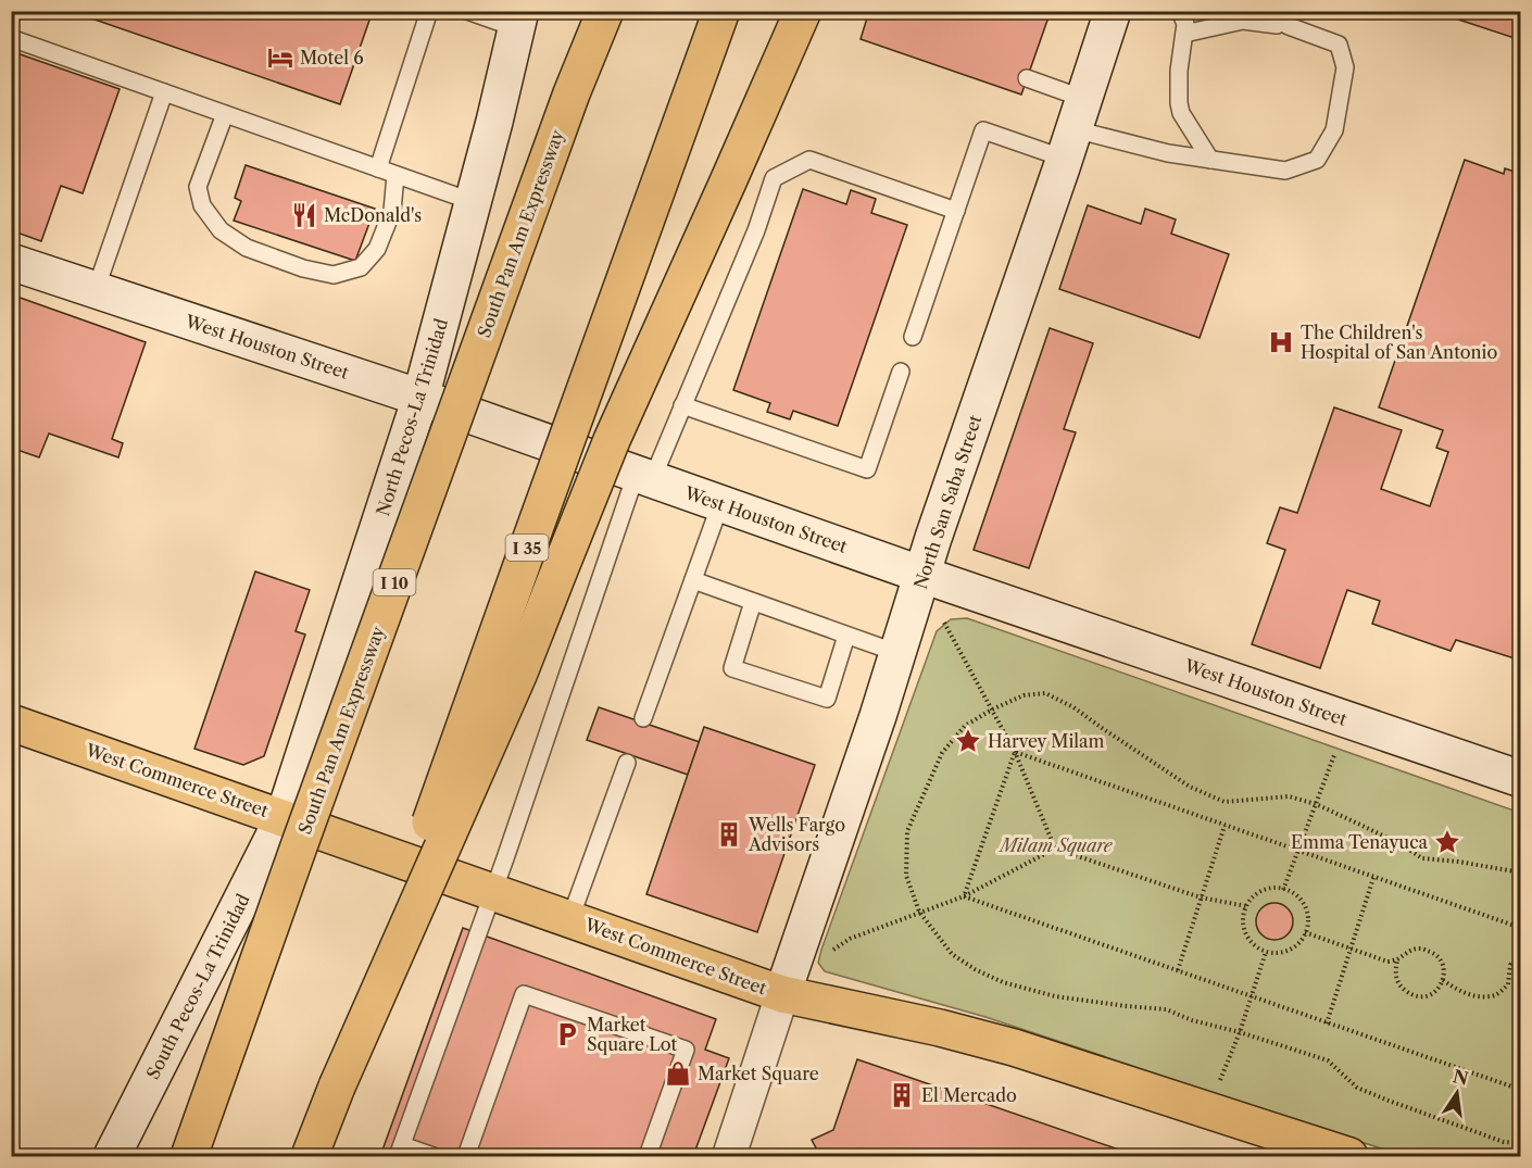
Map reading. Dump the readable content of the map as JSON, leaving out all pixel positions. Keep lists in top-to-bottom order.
{
  "streets": {
    "main road": [
      "South Pan Am Expressway",
      "West Houston Street",
      "North Pecos-La Trinidad",
      "North San Saba Street",
      "I 35",
      "I 10",
      "West Commerce Street",
      "South Pecos-La Trinidad"
    ]
  },
  "crossings": [
    ["West Houston Street", "North Pecos-La Trinidad"],
    ["West Houston Street", "North San Saba Street"],
    ["North Pecos-La Trinidad", "West Commerce Street"],
    ["North Pecos-La Trinidad", "South Pecos-La Trinidad"],
    ["North San Saba Street", "West Commerce Street"],
    ["West Commerce Street", "South Pecos-La Trinidad"]
  ],
  "parks": ["Milam Square"],
  "places": {
    "hotel": ["Motel 6"],
    "restaurant": ["McDonald's"],
    "hospital": ["The Children's Hospital of San Antonio"],
    "place": ["Harvey Milam", "Emma Tenayuca"],
    "building": ["Wells Fargo Advisors", "El Mercado"],
    "parking": ["Market Square Lot"],
    "shop": ["Market Square"]
  },
  "north": "top"
}
